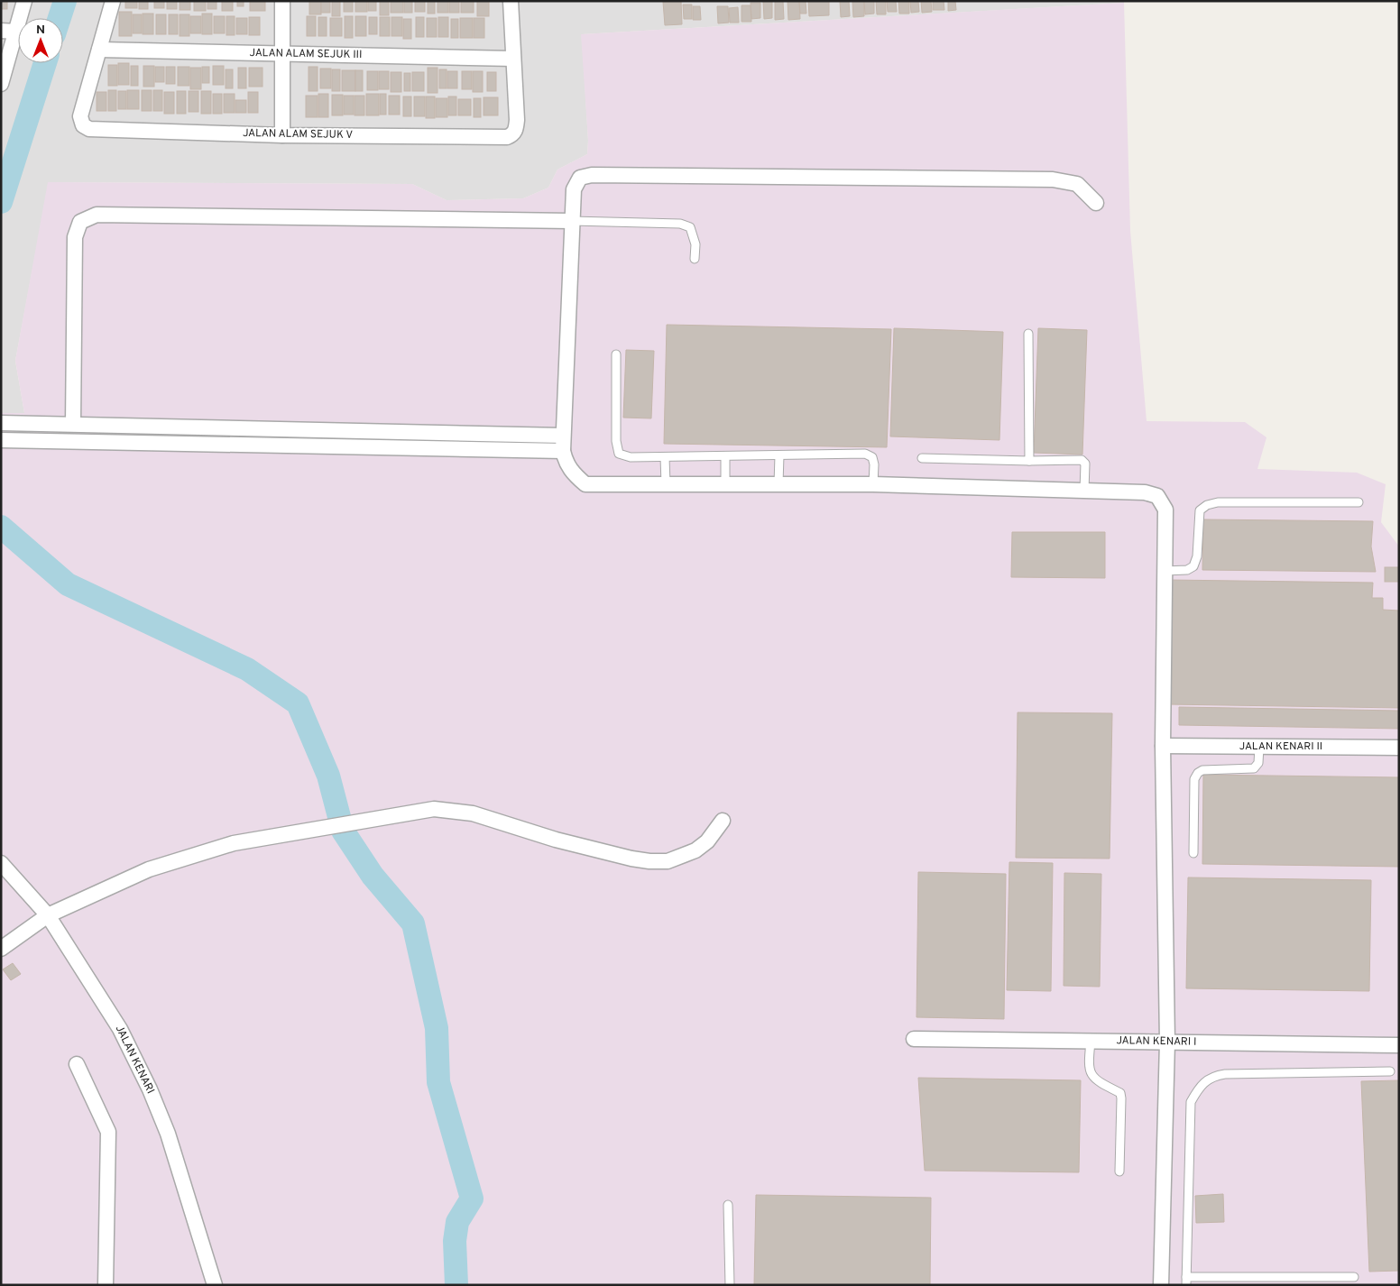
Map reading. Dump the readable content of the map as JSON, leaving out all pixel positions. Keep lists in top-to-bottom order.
{
  "streets": {
    "street": [
      "JALAN ALAM SEJUK III",
      "JALAN ALAM SEJUK V",
      "JALAN KENARI II",
      "JALAN KENARI I",
      "JALAN KENARI"
    ]
  },
  "crossings": [
    ["JALAN ALAM SEJUK III", "JALAN ALAM SEJUK V"]
  ],
  "north": "top"
}
